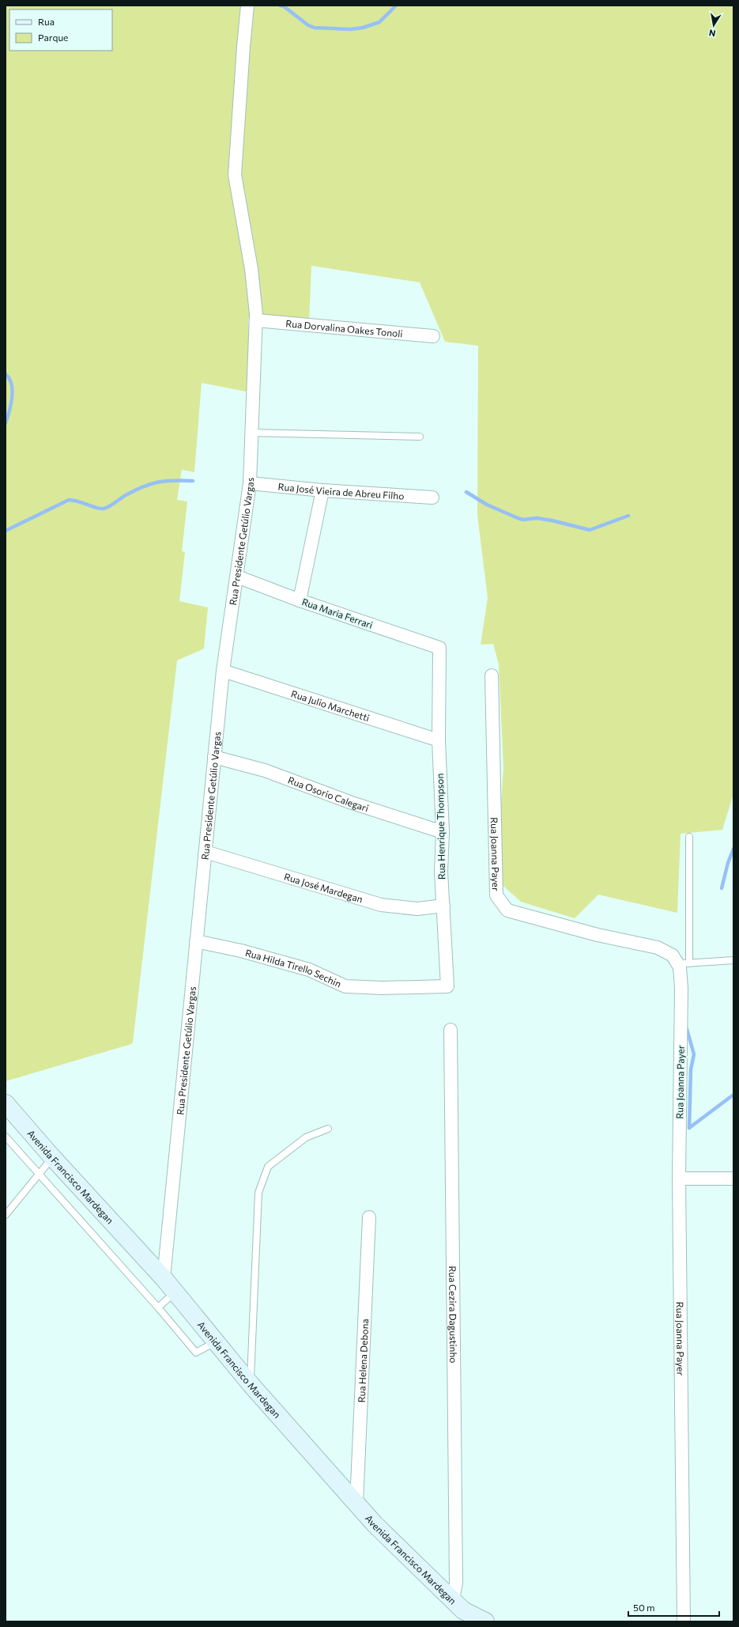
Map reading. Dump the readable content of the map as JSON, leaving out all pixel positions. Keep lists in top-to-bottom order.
{
  "streets": {
    "main road": ["Avenida Francisco Mardegan"],
    "street": [
      "Rua Dorvalina Oakes Tonoli",
      "Rua José Vieira de Abreu Filho",
      "Rua Presidente Getúlio Vargas",
      "Rua Maria Ferrari",
      "Rua Julio Marchetti",
      "Rua Osorio Calegari",
      "Rua Henrique Thompson",
      "Rua Joanna Payer",
      "Rua José Mardegan",
      "Rua Hilda Tirello Sechin",
      "Rua Cezira Dagustinho",
      "Rua Helena Debona"
    ]
  },
  "crossings": [
    ["Rua Dorvalina Oakes Tonoli", "Rua Presidente Getúlio Vargas"],
    ["Rua José Vieira de Abreu Filho", "Rua Presidente Getúlio Vargas"],
    ["Rua Presidente Getúlio Vargas", "Rua Maria Ferrari"],
    ["Rua Presidente Getúlio Vargas", "Rua Julio Marchetti"],
    ["Rua Presidente Getúlio Vargas", "Rua Osorio Calegari"],
    ["Rua Presidente Getúlio Vargas", "Rua José Mardegan"],
    ["Rua Presidente Getúlio Vargas", "Rua Hilda Tirello Sechin"],
    ["Rua Presidente Getúlio Vargas", "Avenida Francisco Mardegan"],
    ["Rua Maria Ferrari", "Rua Henrique Thompson"],
    ["Rua Julio Marchetti", "Rua Henrique Thompson"],
    ["Rua Osorio Calegari", "Rua Henrique Thompson"],
    ["Rua Henrique Thompson", "Rua José Mardegan"],
    ["Rua Henrique Thompson", "Rua Hilda Tirello Sechin"],
    ["Avenida Francisco Mardegan", "Rua Cezira Dagustinho"],
    ["Avenida Francisco Mardegan", "Rua Helena Debona"]
  ],
  "legend": ["Rua", "Parque"],
  "scale_bar": "50 m",
  "north": "bottom"
}
